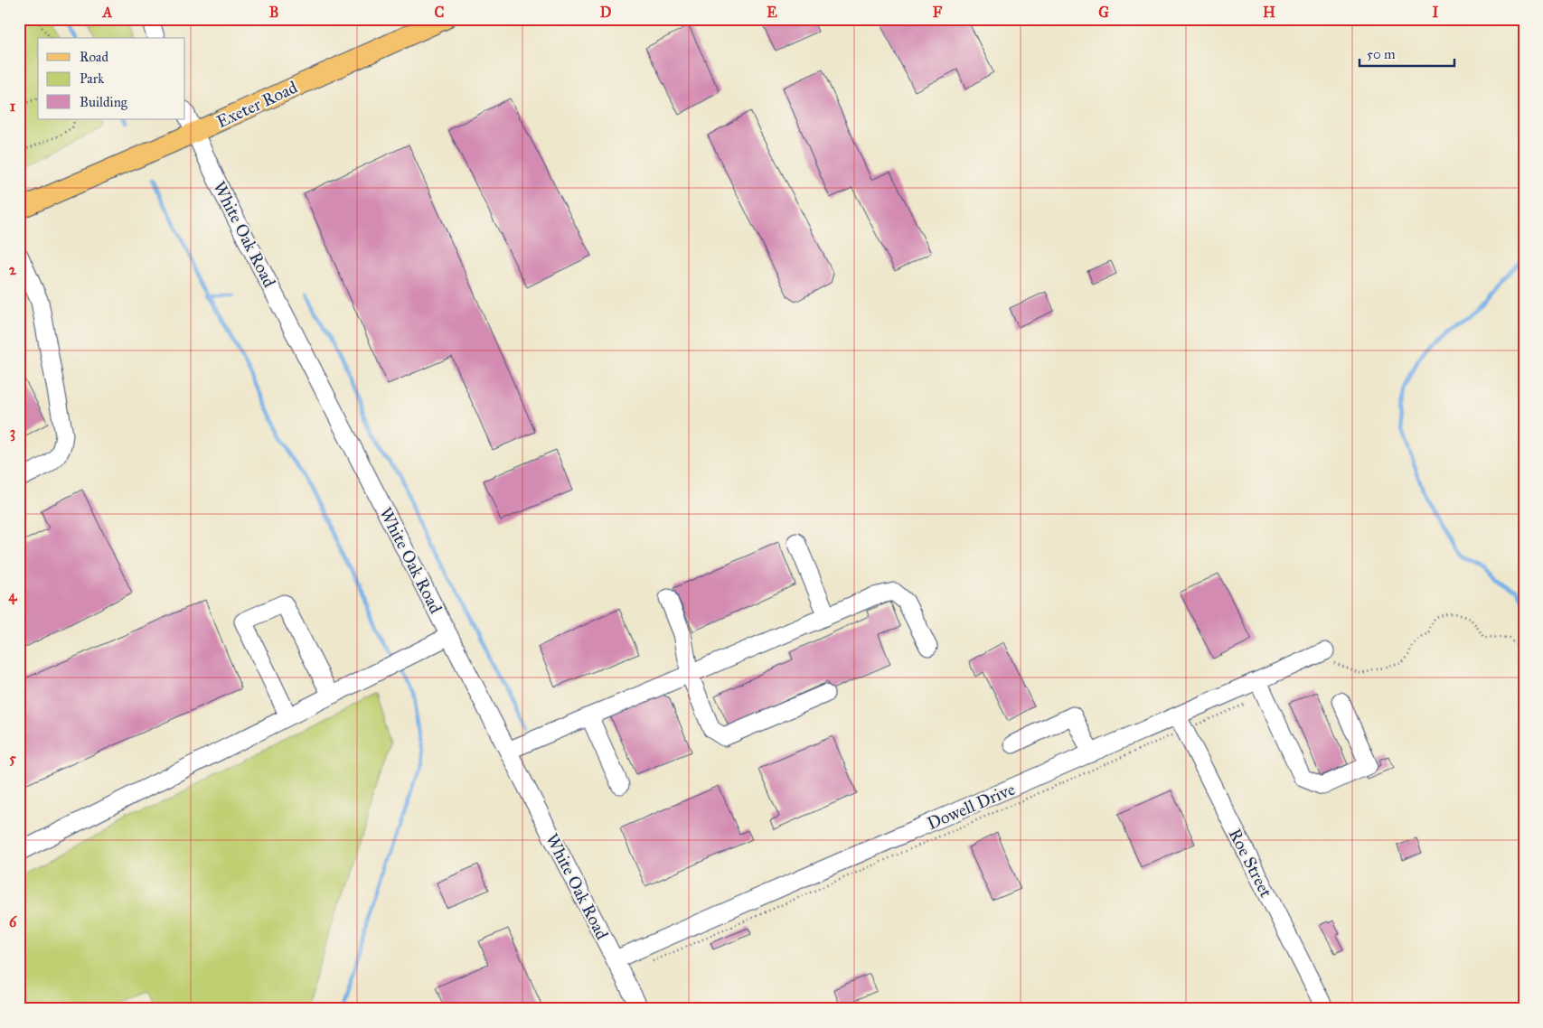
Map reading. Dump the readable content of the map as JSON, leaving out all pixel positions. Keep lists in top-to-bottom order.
{
  "streets": {
    "main road": ["Exeter Road"],
    "street": ["White Oak Road", "Dowell Drive", "Roe Street"]
  },
  "crossings": [
    ["Exeter Road", "White Oak Road"],
    ["White Oak Road", "Dowell Drive"],
    ["Dowell Drive", "Roe Street"]
  ],
  "legend": ["Road", "Park", "Building"],
  "scale_bar": "50 m",
  "grid": {
    "columns": [
      "A",
      "B",
      "C",
      "D",
      "E",
      "F",
      "G",
      "H",
      "I"
    ],
    "rows": [
      "1",
      "2",
      "3",
      "4",
      "5",
      "6"
    ]
  }
}
